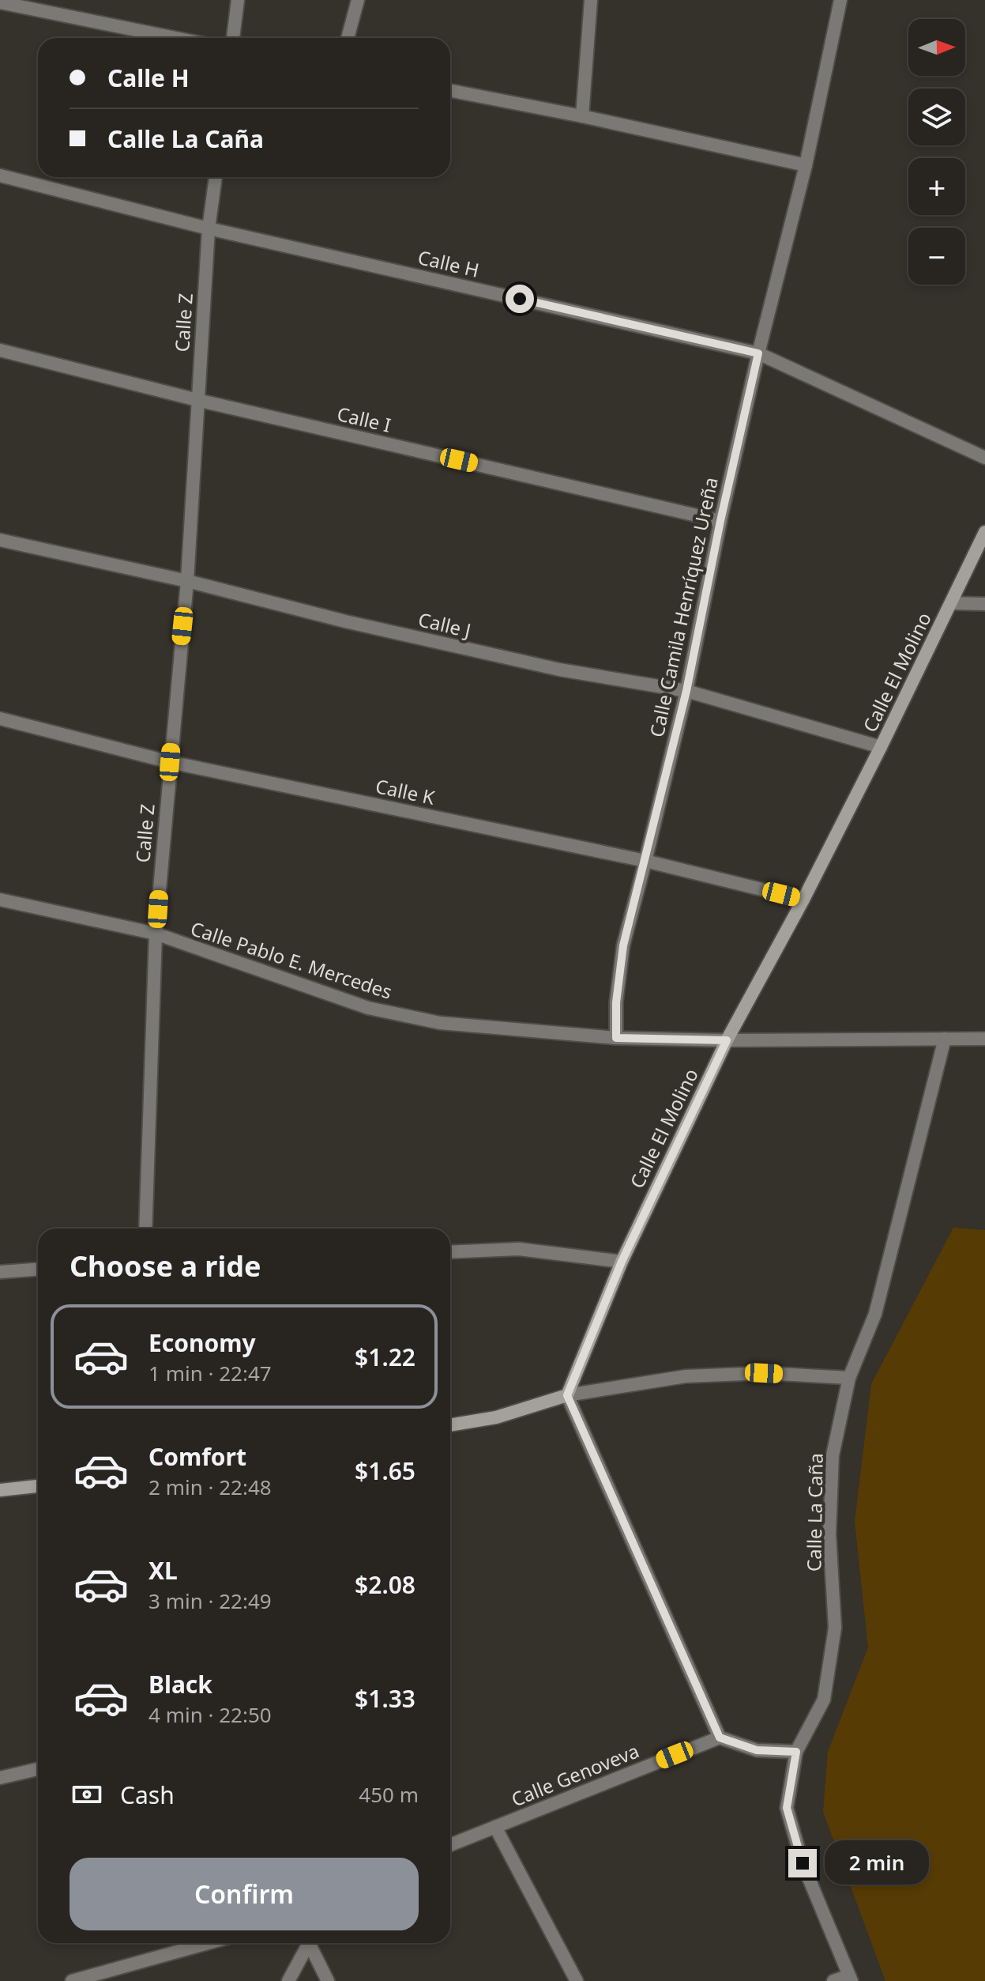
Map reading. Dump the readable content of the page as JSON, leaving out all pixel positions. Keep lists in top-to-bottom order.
{
  "streets": {
    "street": [
      "Calle H",
      "Calle Z",
      "Calle I",
      "Calle Camila Henríquez Ureña",
      "Calle J",
      "Calle El Molino",
      "Calle K",
      "Calle Pablo E. Mercedes",
      "Calle La Caña",
      "Calle Genoveva"
    ]
  },
  "crossings": [
    ["Calle H", "Calle Z"],
    ["Calle H", "Calle Camila Henríquez Ureña"],
    ["Calle Z", "Calle I"],
    ["Calle Z", "Calle J"],
    ["Calle Z", "Calle K"],
    ["Calle Z", "Calle Pablo E. Mercedes"],
    ["Calle I", "Calle Camila Henríquez Ureña"],
    ["Calle Camila Henríquez Ureña", "Calle J"],
    ["Calle Camila Henríquez Ureña", "Calle K"],
    ["Calle Camila Henríquez Ureña", "Calle Pablo E. Mercedes"],
    ["Calle J", "Calle El Molino"],
    ["Calle El Molino", "Calle K"],
    ["Calle El Molino", "Calle Pablo E. Mercedes"],
    ["Calle Pablo E. Mercedes", "Calle La Caña"]
  ],
  "north": "right",
  "page": {
    "map_buttons": ["+", "−"],
    "banner": ["Calle H", "Calle La Caña"],
    "heading": "Choose a ride",
    "list": [
      {
        "name": "Economy",
        "note": "1 min · 22:47",
        "value": "$1.22"
      },
      {
        "name": "Comfort",
        "note": "2 min · 22:48",
        "value": "$1.65"
      },
      {
        "name": "XL",
        "note": "3 min · 22:49",
        "value": "$2.08"
      },
      {
        "name": "Black",
        "note": "4 min · 22:50",
        "value": "$1.33"
      }
    ],
    "pay": ["Cash", "450 m"],
    "bubble": "2 min",
    "buttons": "Confirm"
  }
}
